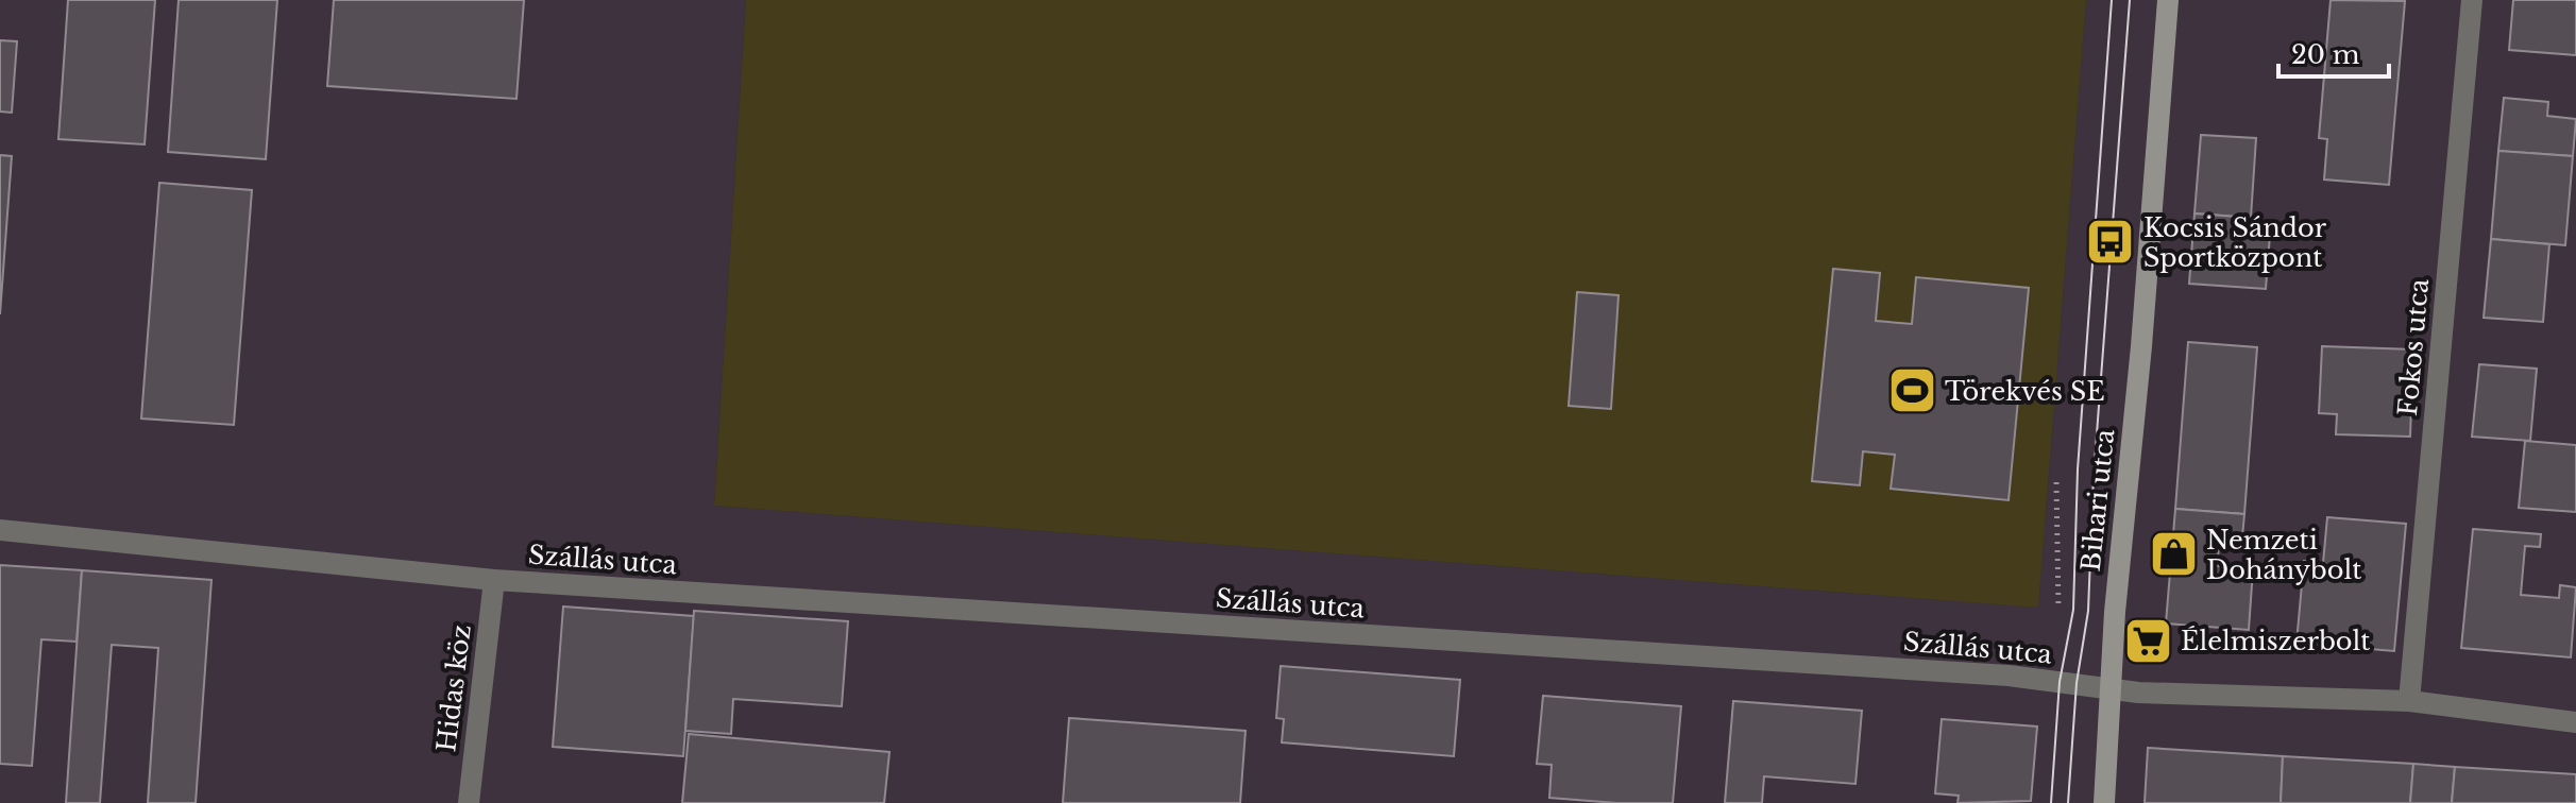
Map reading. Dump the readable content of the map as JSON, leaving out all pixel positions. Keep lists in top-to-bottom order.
{
  "streets": {
    "street": [
      "Fokos utca",
      "Bihari utca",
      "Szállás utca",
      "Hidas köz"
    ]
  },
  "crossings": [
    ["Fokos utca", "Szállás utca"],
    ["Bihari utca", "Szállás utca"],
    ["Szállás utca", "Hidas köz"]
  ],
  "places": {
    "bus stop": ["Kocsis Sándor Sportközpont"],
    "sports": ["Törekvés SE"],
    "shop": ["Nemzeti Dohánybolt"],
    "supermarket": ["Élelmiszerbolt"]
  },
  "scale_bar": "20 m"
}
